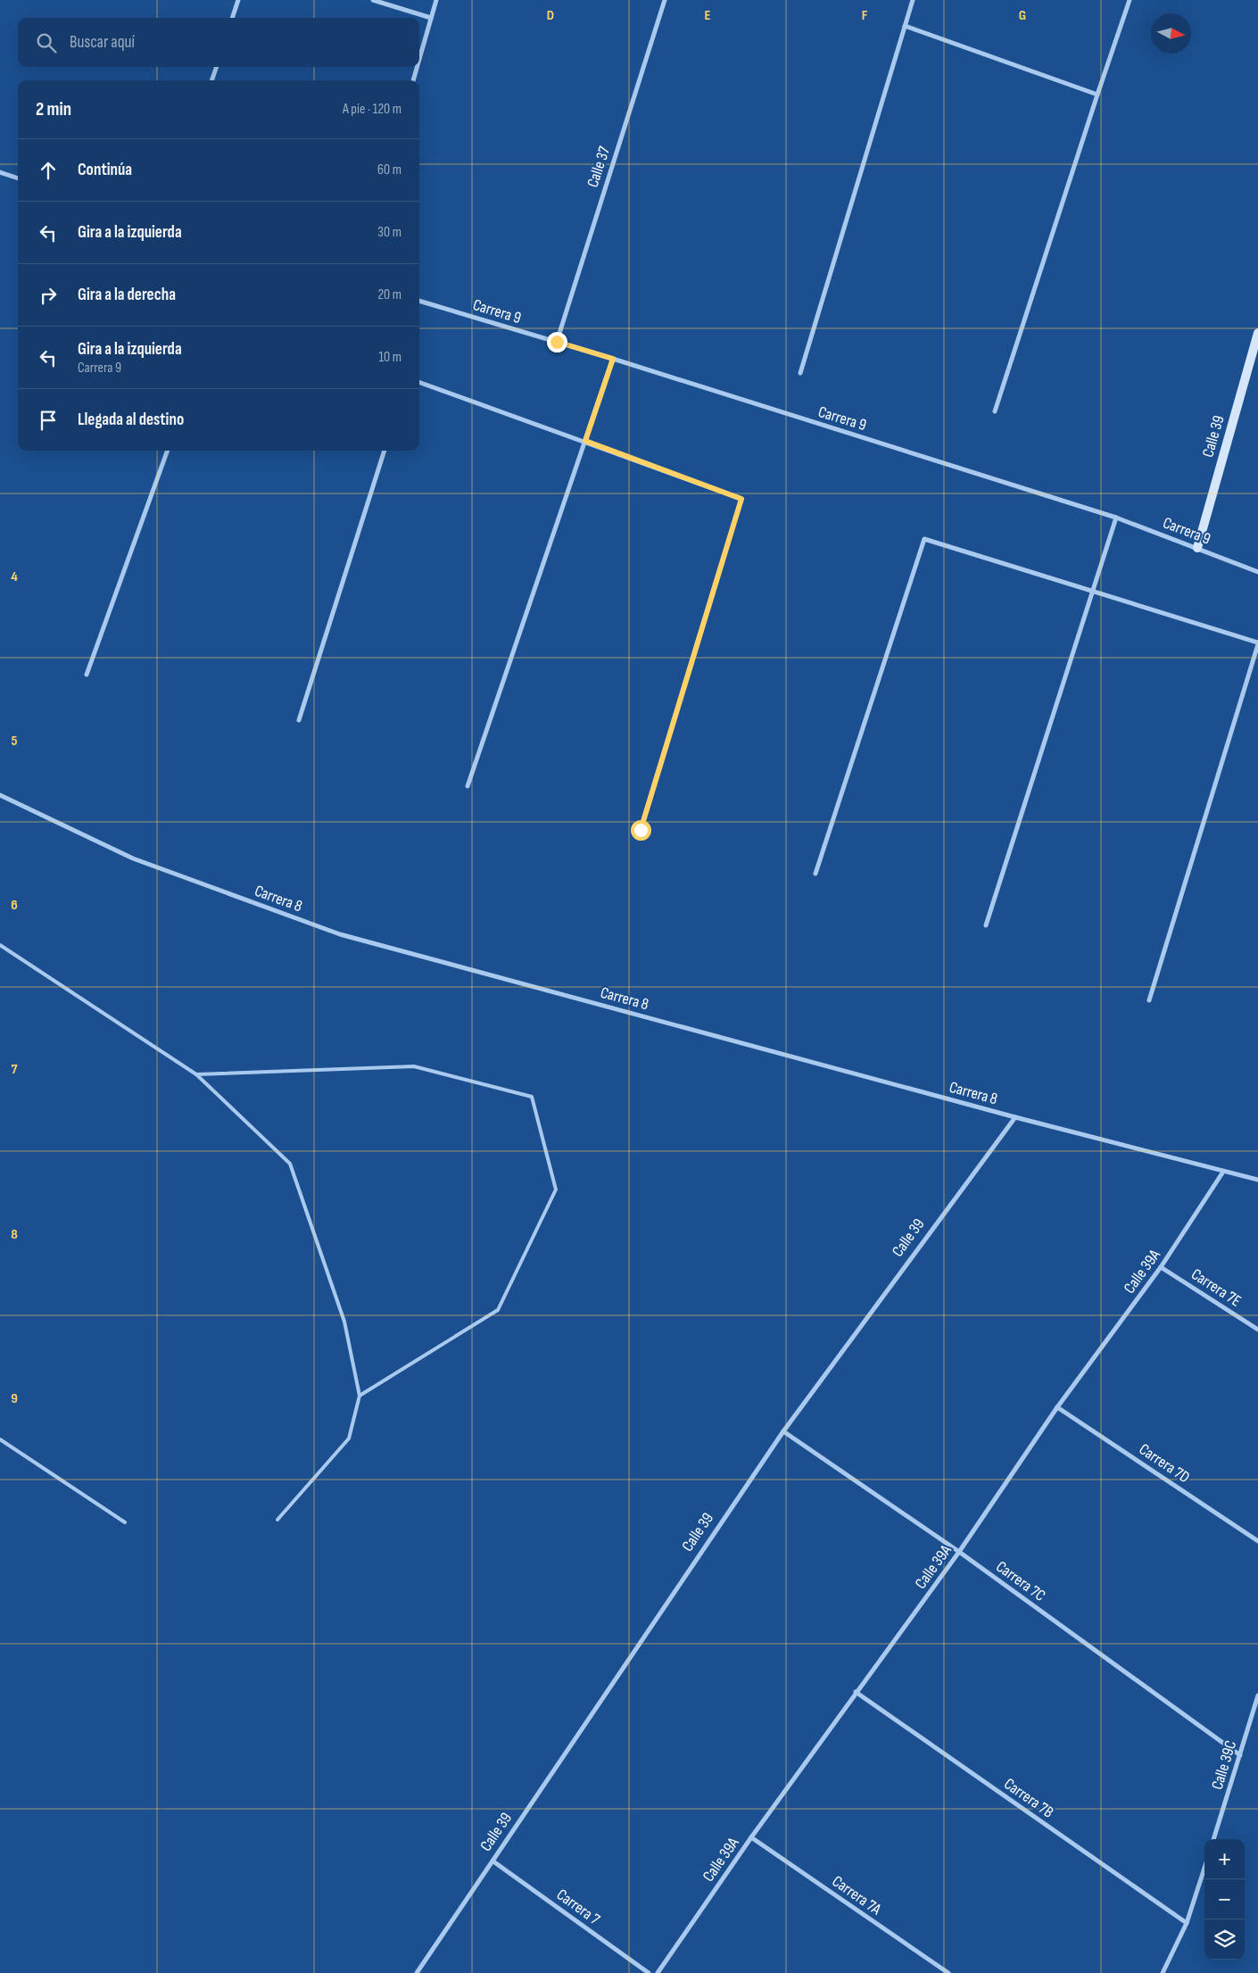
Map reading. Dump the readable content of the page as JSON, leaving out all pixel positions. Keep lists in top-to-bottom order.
{
  "streets": {
    "street": [
      "Calle 37",
      "Carrera 9",
      "Calle 39",
      "Carrera 8",
      "Calle 39A",
      "Carrera 7E",
      "Carrera 7D",
      "Carrera 7C",
      "Calle 39C",
      "Carrera 7B",
      "Carrera 7A",
      "Carrera 7"
    ]
  },
  "crossings": [
    ["Calle 37", "Carrera 9"],
    ["Carrera 9", "Calle 39"],
    ["Calle 39", "Carrera 8"],
    ["Calle 39", "Carrera 7C"],
    ["Calle 39", "Carrera 7"],
    ["Carrera 8", "Calle 39A"],
    ["Calle 39A", "Carrera 7E"],
    ["Calle 39A", "Carrera 7D"],
    ["Calle 39A", "Carrera 7C"],
    ["Calle 39A", "Carrera 7B"],
    ["Calle 39A", "Carrera 7A"],
    ["Carrera 7C", "Calle 39C"]
  ],
  "north": "right",
  "page": {
    "search": "Buscar aquí",
    "heading": ["2 min", "A pie · 120 m"],
    "list": [
      ["Continúa", "60 m"],
      ["Gira a la izquierda", "30 m"],
      ["Gira a la derecha", "20 m"],
      ["Gira a la izquierda", "Carrera 9", "10 m"],
      "Llegada al destino"
    ],
    "map_buttons": ["+", "−"]
  },
  "grid": {
    "columns": [
      "D",
      "E",
      "F",
      "G"
    ],
    "rows": [
      "4",
      "5",
      "6",
      "7",
      "8",
      "9"
    ]
  }
}
